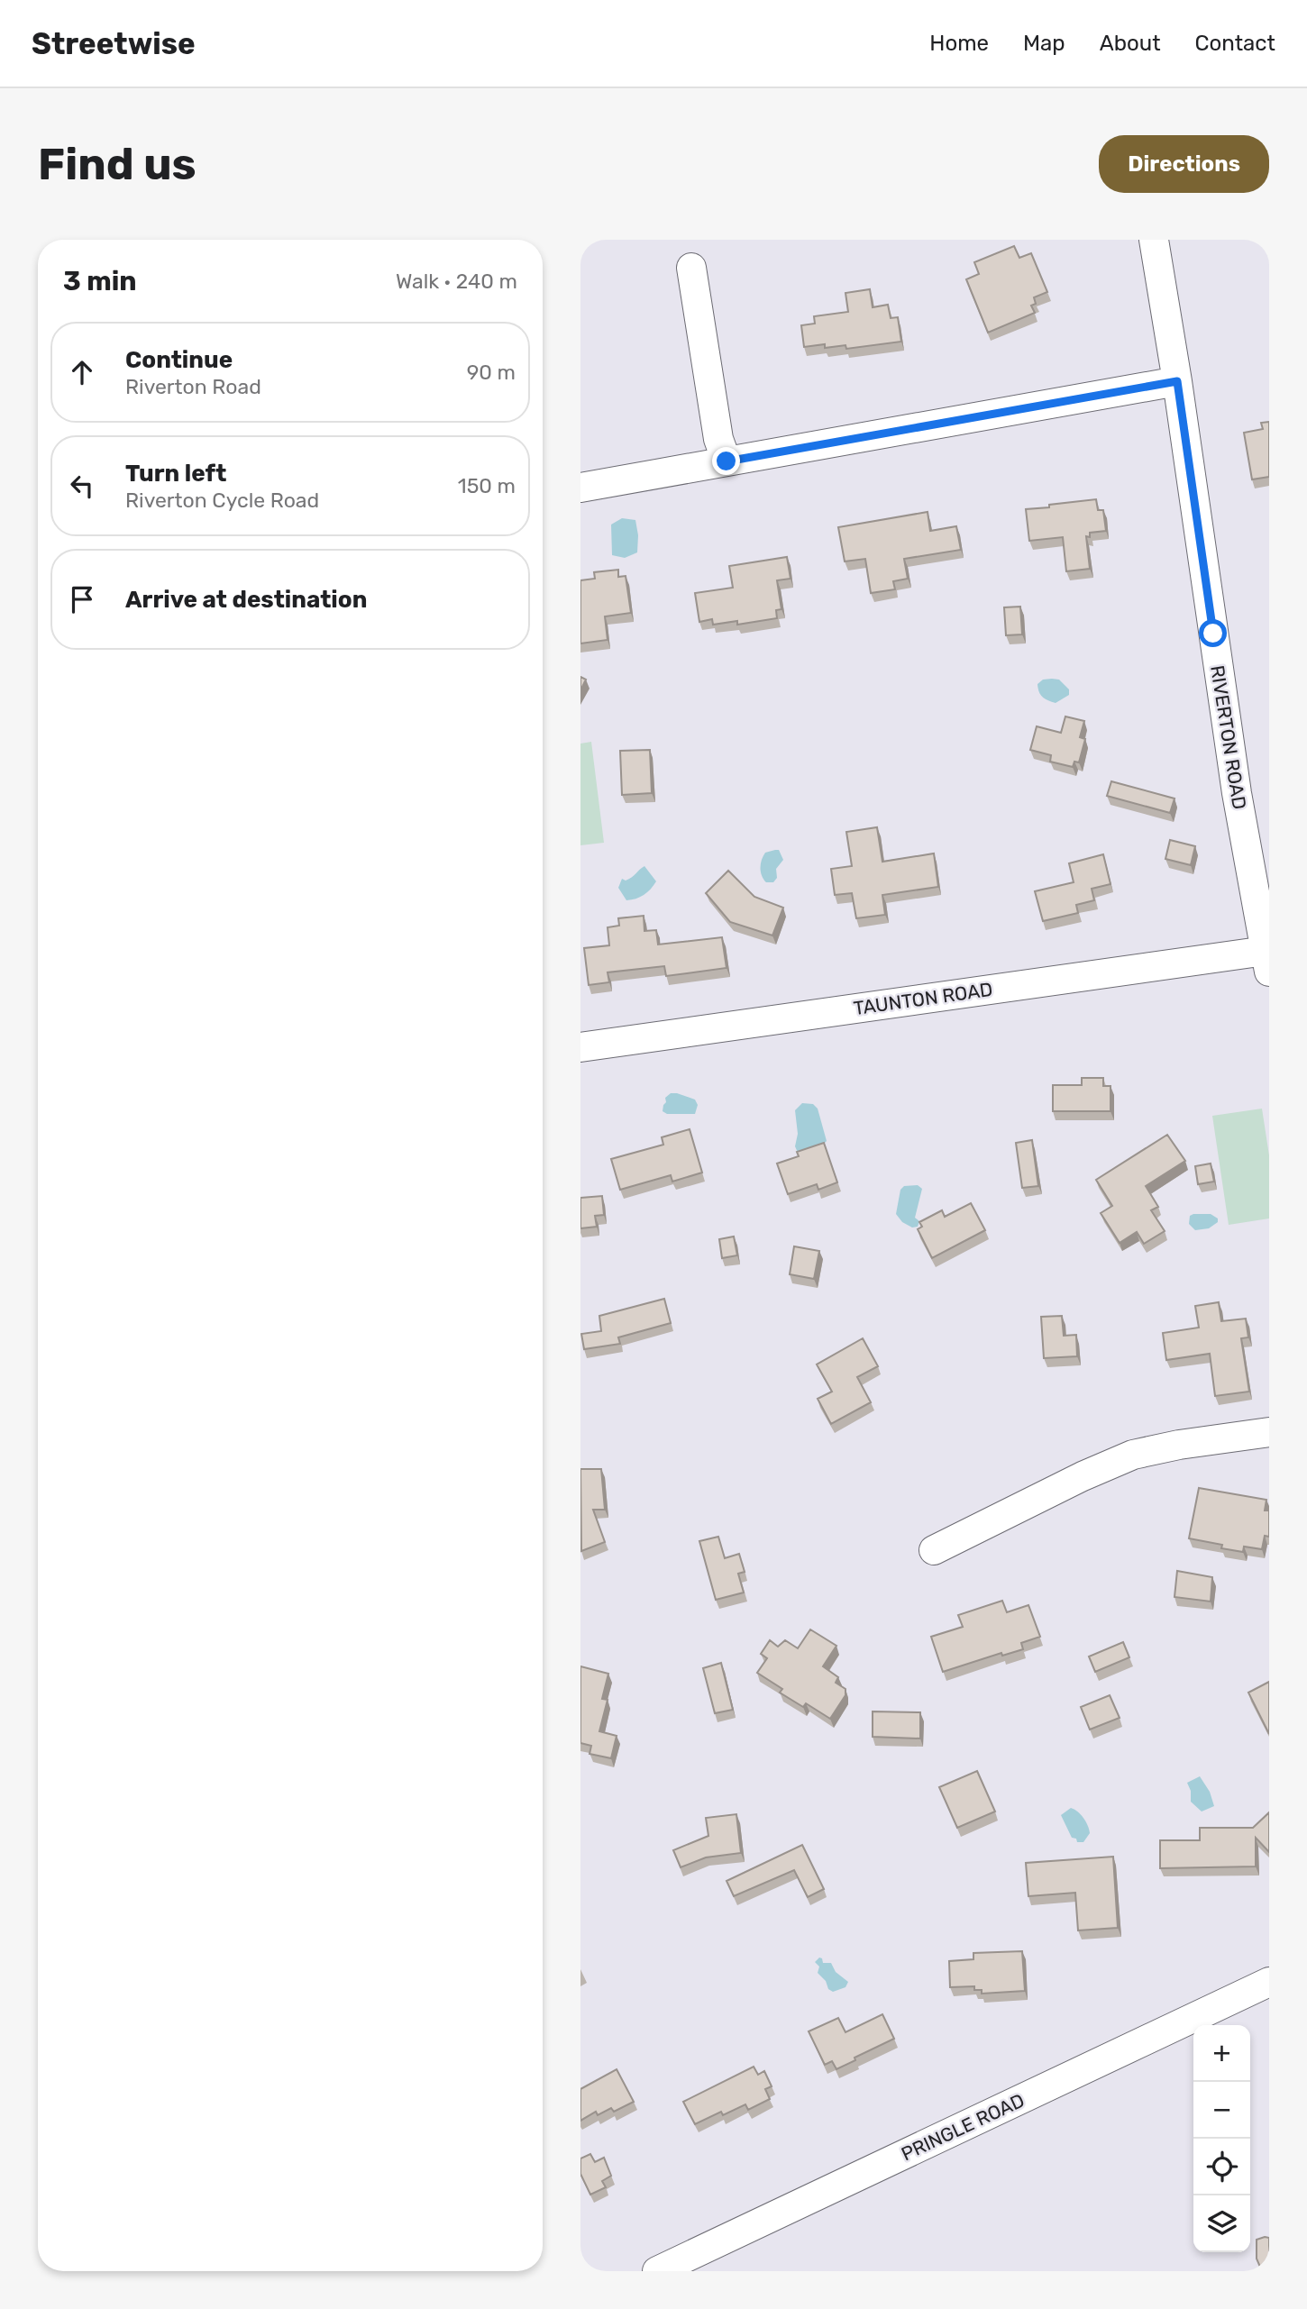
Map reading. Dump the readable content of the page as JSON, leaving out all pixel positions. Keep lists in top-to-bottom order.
{
  "streets": {
    "street": ["RIVERTON ROAD", "TAUNTON ROAD", "PRINGLE ROAD"]
  },
  "crossings": [
    ["RIVERTON ROAD", "TAUNTON ROAD"]
  ],
  "page": {
    "header": "Streetwise",
    "nav": [
      "Home",
      "Map",
      "About",
      "Contact"
    ],
    "buttons": "Directions",
    "title": "Find us",
    "heading": ["3 min", "Walk · 240 m"],
    "list": [
      ["Continue", "Riverton Road", "90 m"],
      ["Turn left", "Riverton Cycle Road", "150 m"],
      "Arrive at destination"
    ],
    "map_buttons": ["+", "−"]
  }
}
